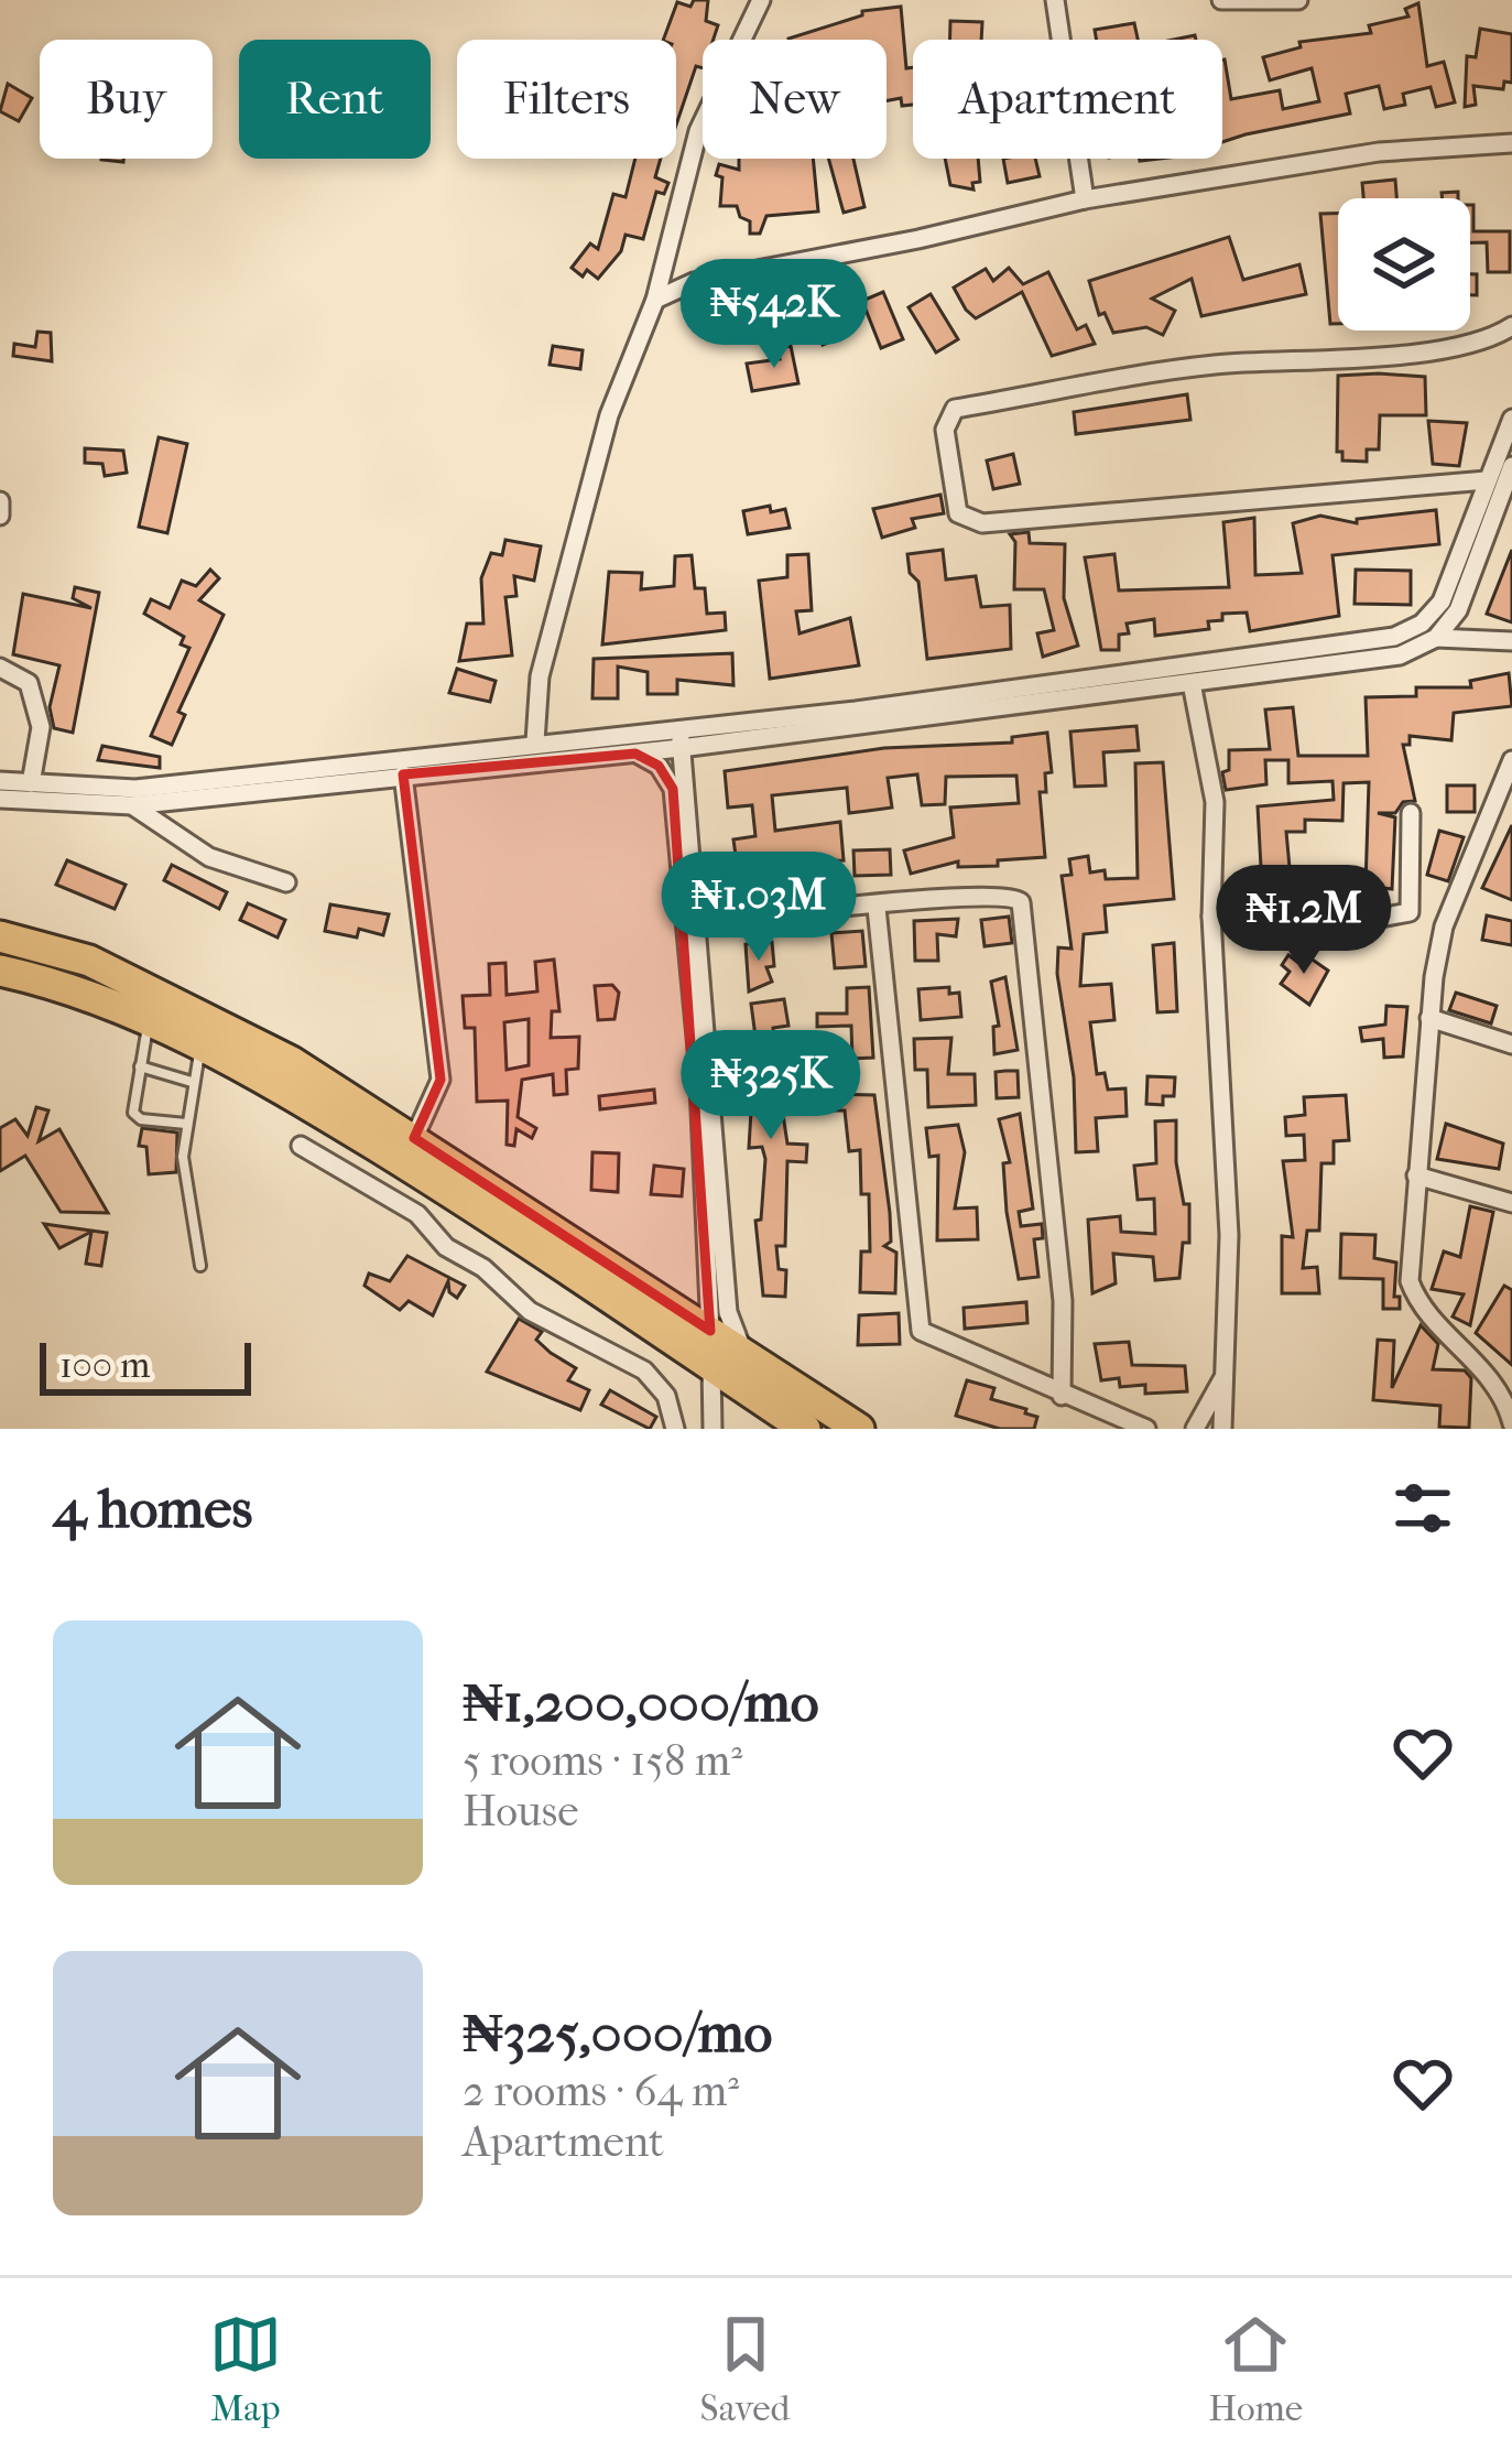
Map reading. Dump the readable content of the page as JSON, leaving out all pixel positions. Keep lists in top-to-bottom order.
{
  "scale_bar": "100 m",
  "page": {
    "chip": [
      "Buy",
      "Rent",
      "Filters",
      "New",
      "Apartment"
    ],
    "price": [
      "₦542K",
      "₦1.03M",
      "₦1.2M",
      "₦325K"
    ],
    "scale": "100 m",
    "heading": "4 homes",
    "list": [
      {
        "name": "₦1,200,000/mo",
        "note": "5 rooms · 158 m² · House"
      },
      {
        "name": "₦325,000/mo",
        "note": "2 rooms · 64 m² · Apartment"
      }
    ],
    "tabs": ["Map", "Saved", "Home"]
  }
}
